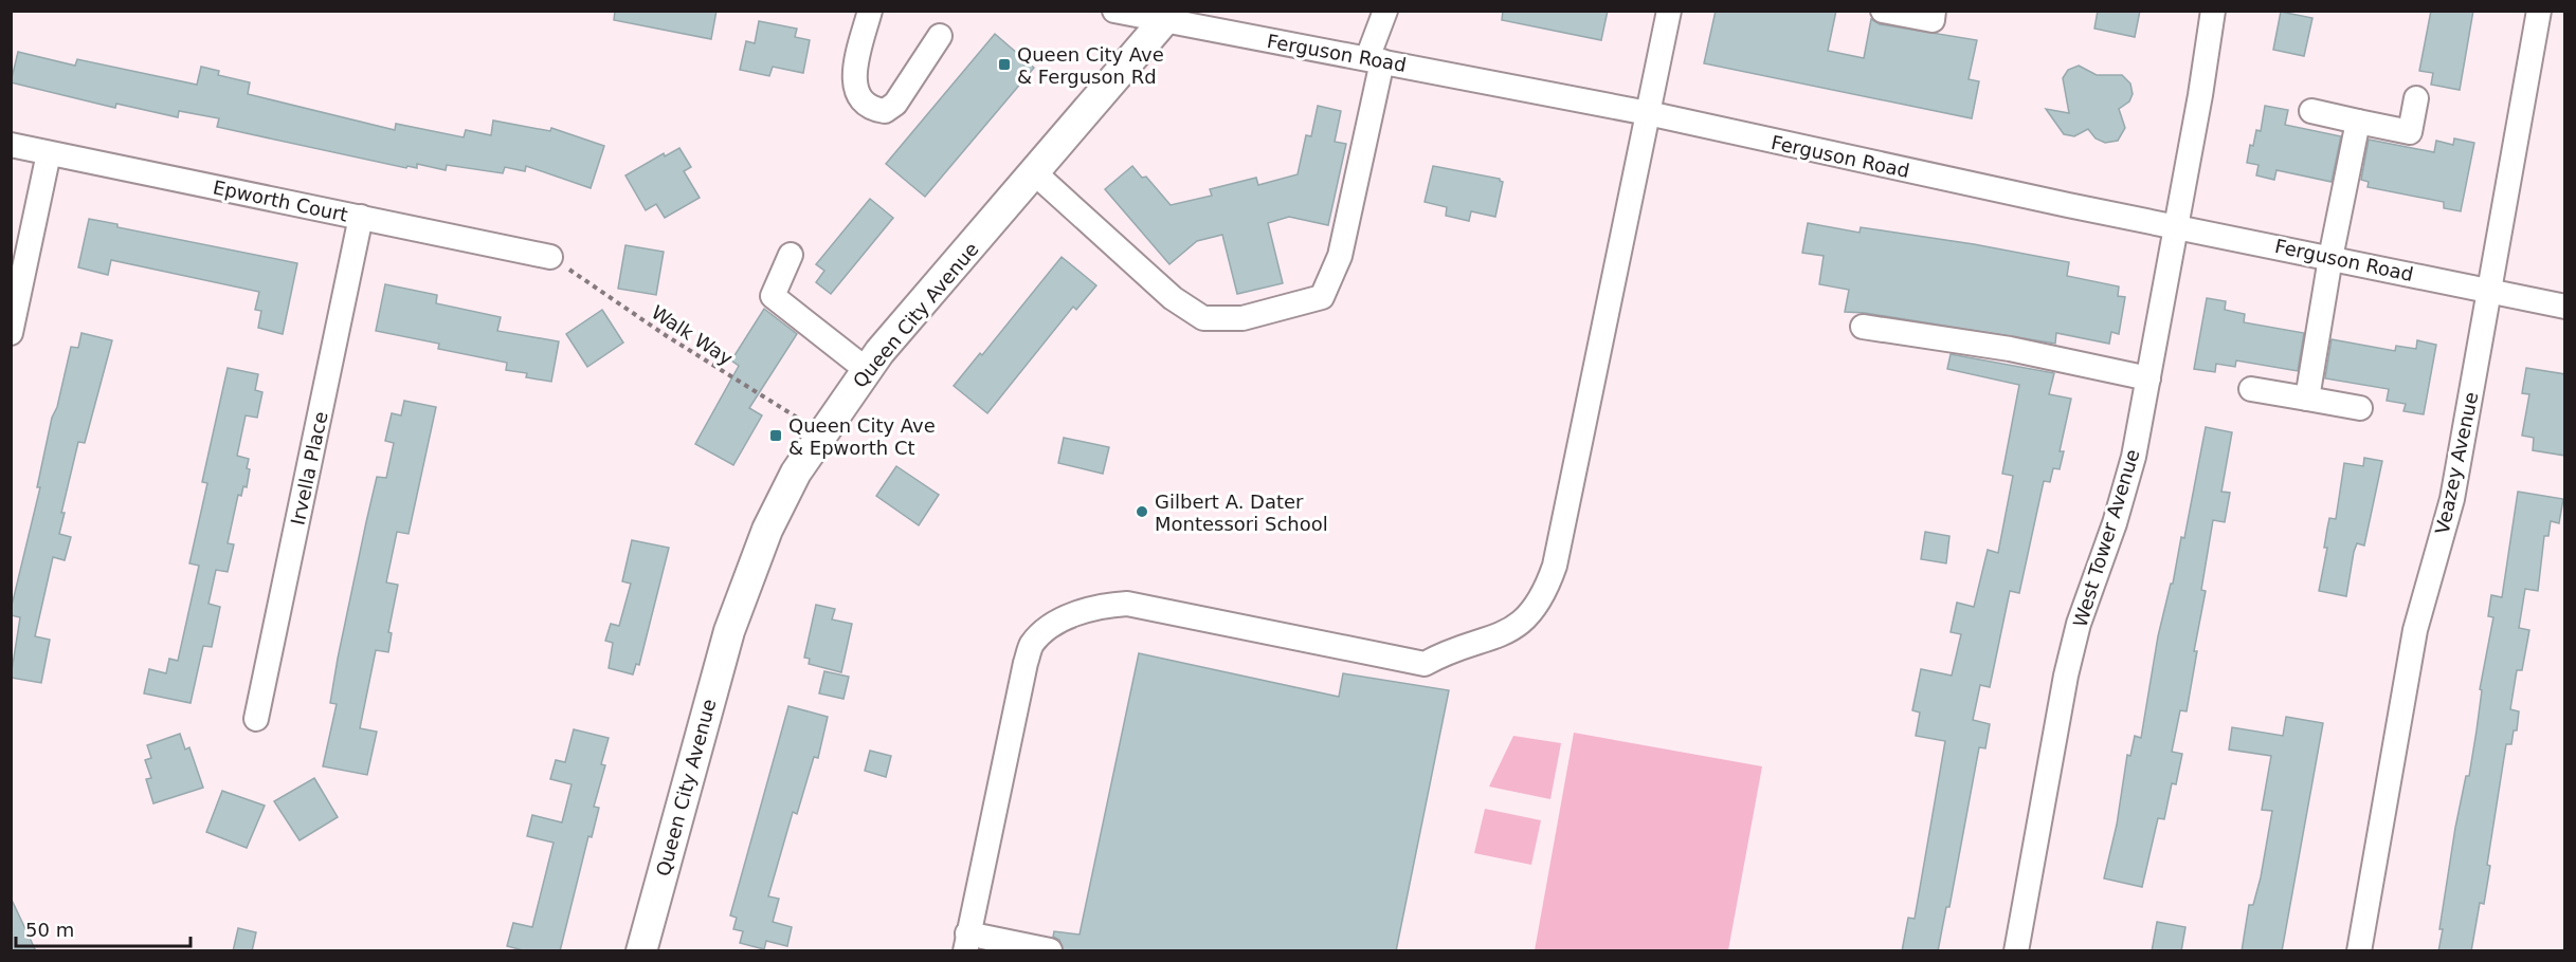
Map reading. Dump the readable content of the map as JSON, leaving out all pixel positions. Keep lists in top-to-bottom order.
{
  "streets": {
    "main road": ["Queen City Avenue"],
    "street": [
      "Ferguson Road",
      "Epworth Court",
      "Veazey Avenue",
      "Irvella Place",
      "West Tower Avenue"
    ],
    "path": ["Walk Way"]
  },
  "crossings": [
    ["Ferguson Road", "Queen City Avenue"],
    ["Ferguson Road", "Veazey Avenue"],
    ["Ferguson Road", "West Tower Avenue"],
    ["Epworth Court", "Walk Way"],
    ["Epworth Court", "Irvella Place"],
    ["Queen City Avenue", "Walk Way"]
  ],
  "places": {
    "transit": ["Queen City Ave & Ferguson Rd", "Queen City Ave & Epworth Ct"],
    "other": ["Gilbert A. Dater Montessori School"]
  },
  "scale_bar": "50 m"
}
